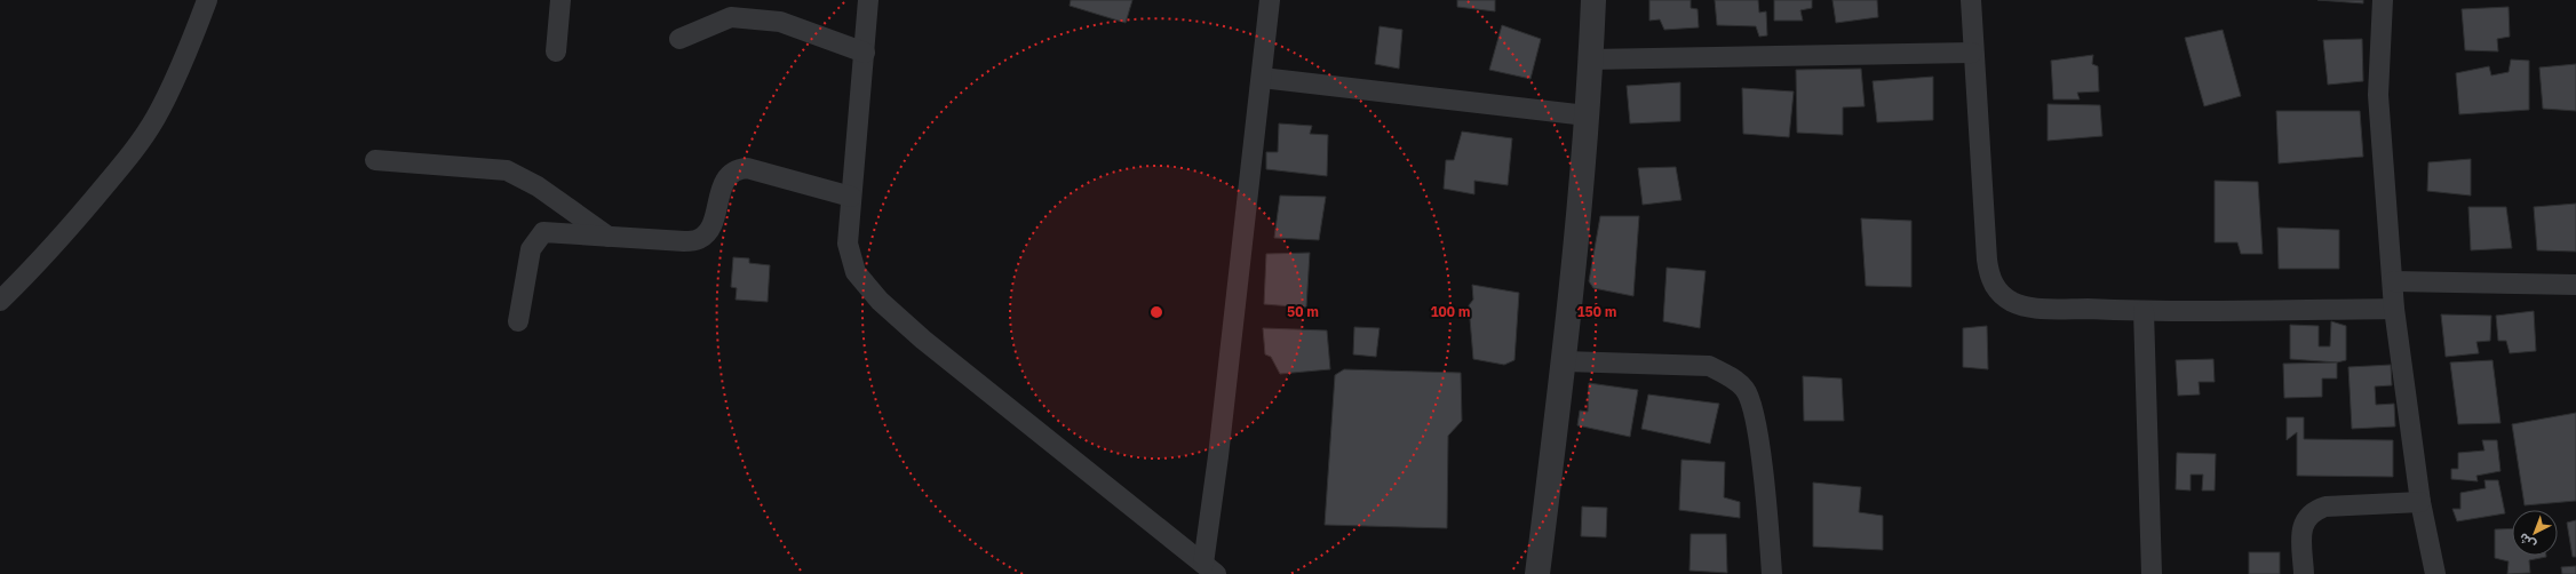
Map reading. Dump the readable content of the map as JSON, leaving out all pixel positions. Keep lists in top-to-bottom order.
{
  "north": "bottom left",
  "rings": ["50 m", "100 m", "150 m"]
}
